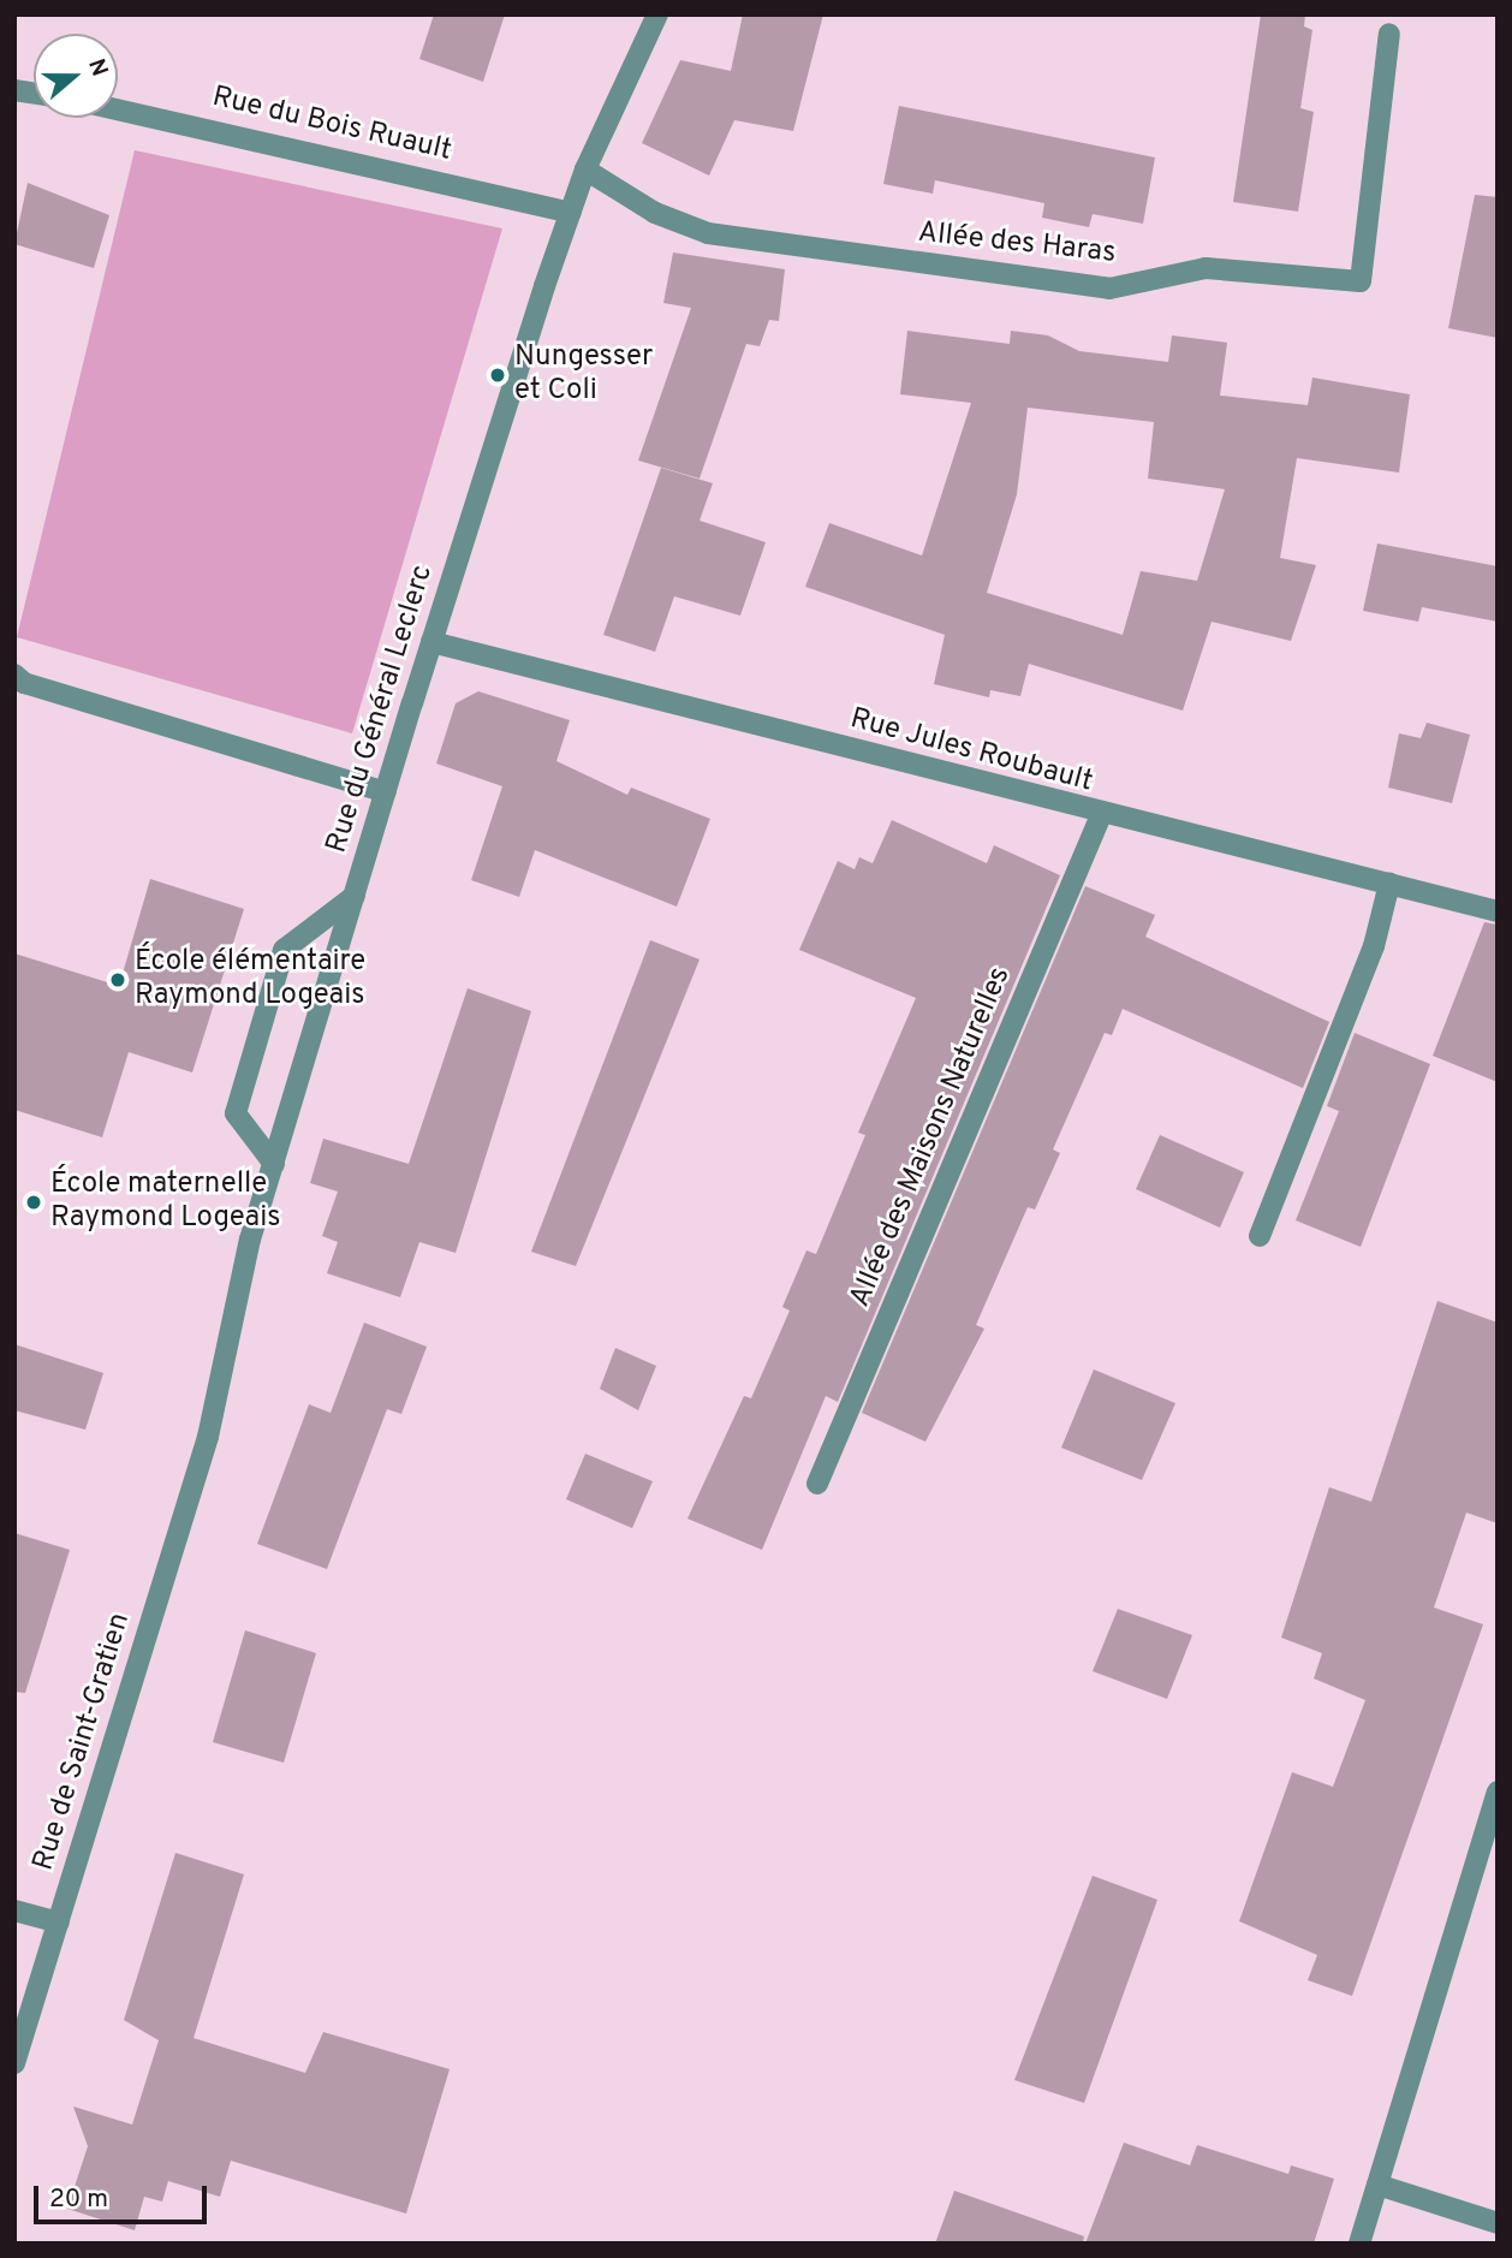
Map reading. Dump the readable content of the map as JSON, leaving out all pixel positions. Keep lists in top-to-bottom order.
{
  "streets": {
    "street": [
      "Rue du Bois Ruault",
      "Allée des Haras",
      "Rue du Général Leclerc",
      "Rue Jules Roubault",
      "Allée des Maisons Naturelles",
      "Rue de Saint-Gratien"
    ]
  },
  "crossings": [
    ["Rue du Bois Ruault", "Rue du Général Leclerc"],
    ["Allée des Haras", "Rue du Général Leclerc"],
    ["Rue du Général Leclerc", "Rue Jules Roubault"],
    ["Rue du Général Leclerc", "Rue de Saint-Gratien"],
    ["Rue Jules Roubault", "Allée des Maisons Naturelles"]
  ],
  "places": ["Nungesser et Coli", "École élémentaire Raymond Logeais", "École maternelle Raymond Logeais"],
  "scale_bar": "20 m",
  "north": "right"
}
